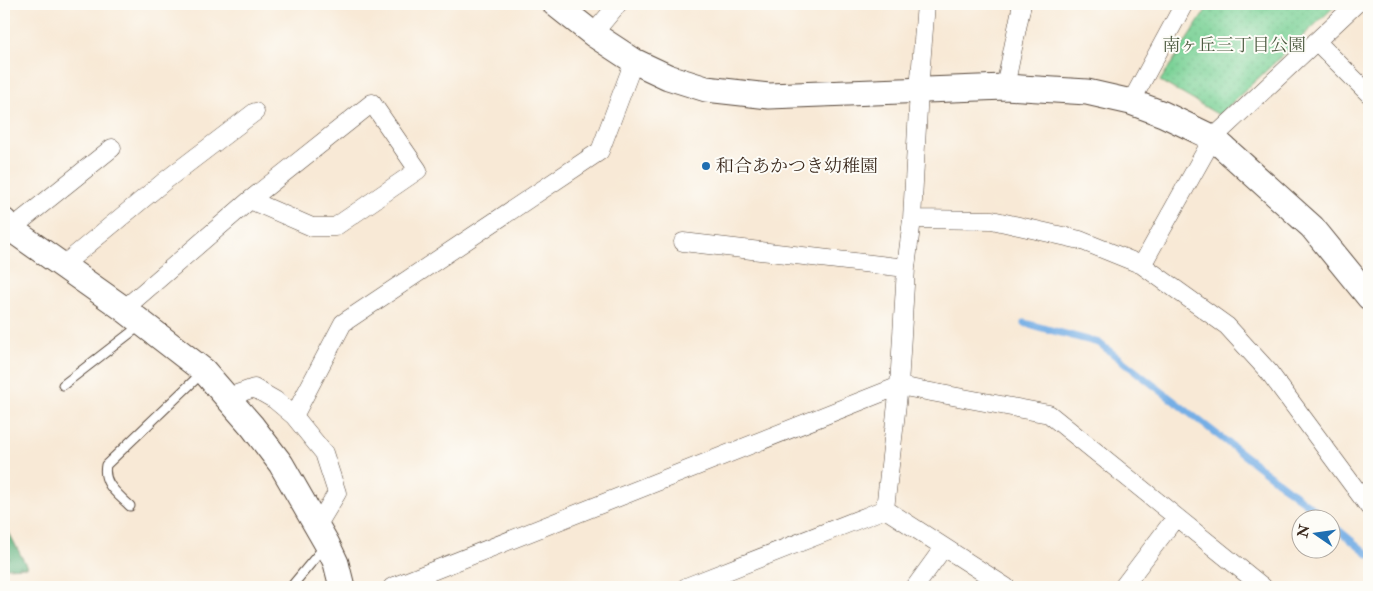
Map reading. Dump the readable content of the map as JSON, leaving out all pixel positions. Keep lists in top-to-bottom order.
{
  "parks": ["南ヶ丘三丁目公園"],
  "places": ["和合あかつき幼稚園"],
  "north": "left"
}
